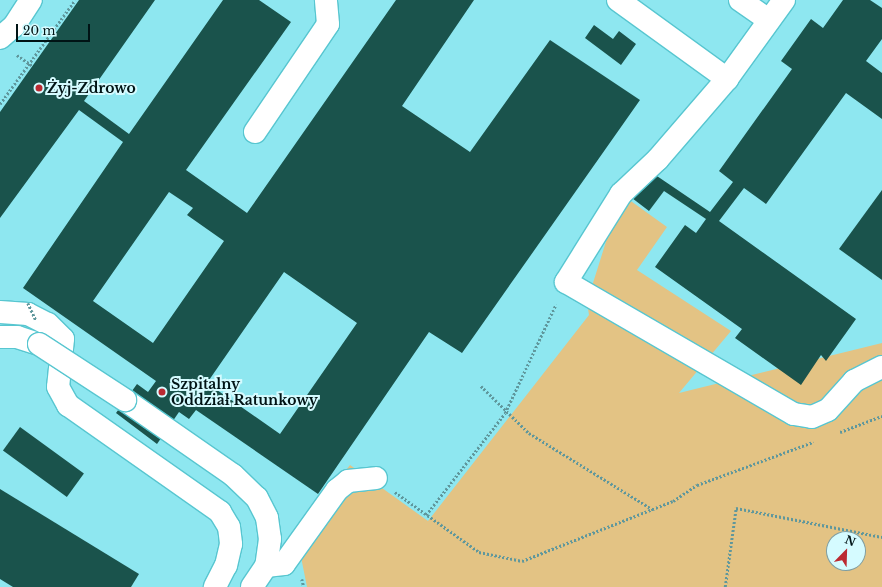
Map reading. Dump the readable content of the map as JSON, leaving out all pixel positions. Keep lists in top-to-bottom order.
{
  "places": ["Żyj-Zdrowo", "Szpitalny Oddział Ratunkowy"],
  "scale_bar": "20 m",
  "north": "top right"
}
